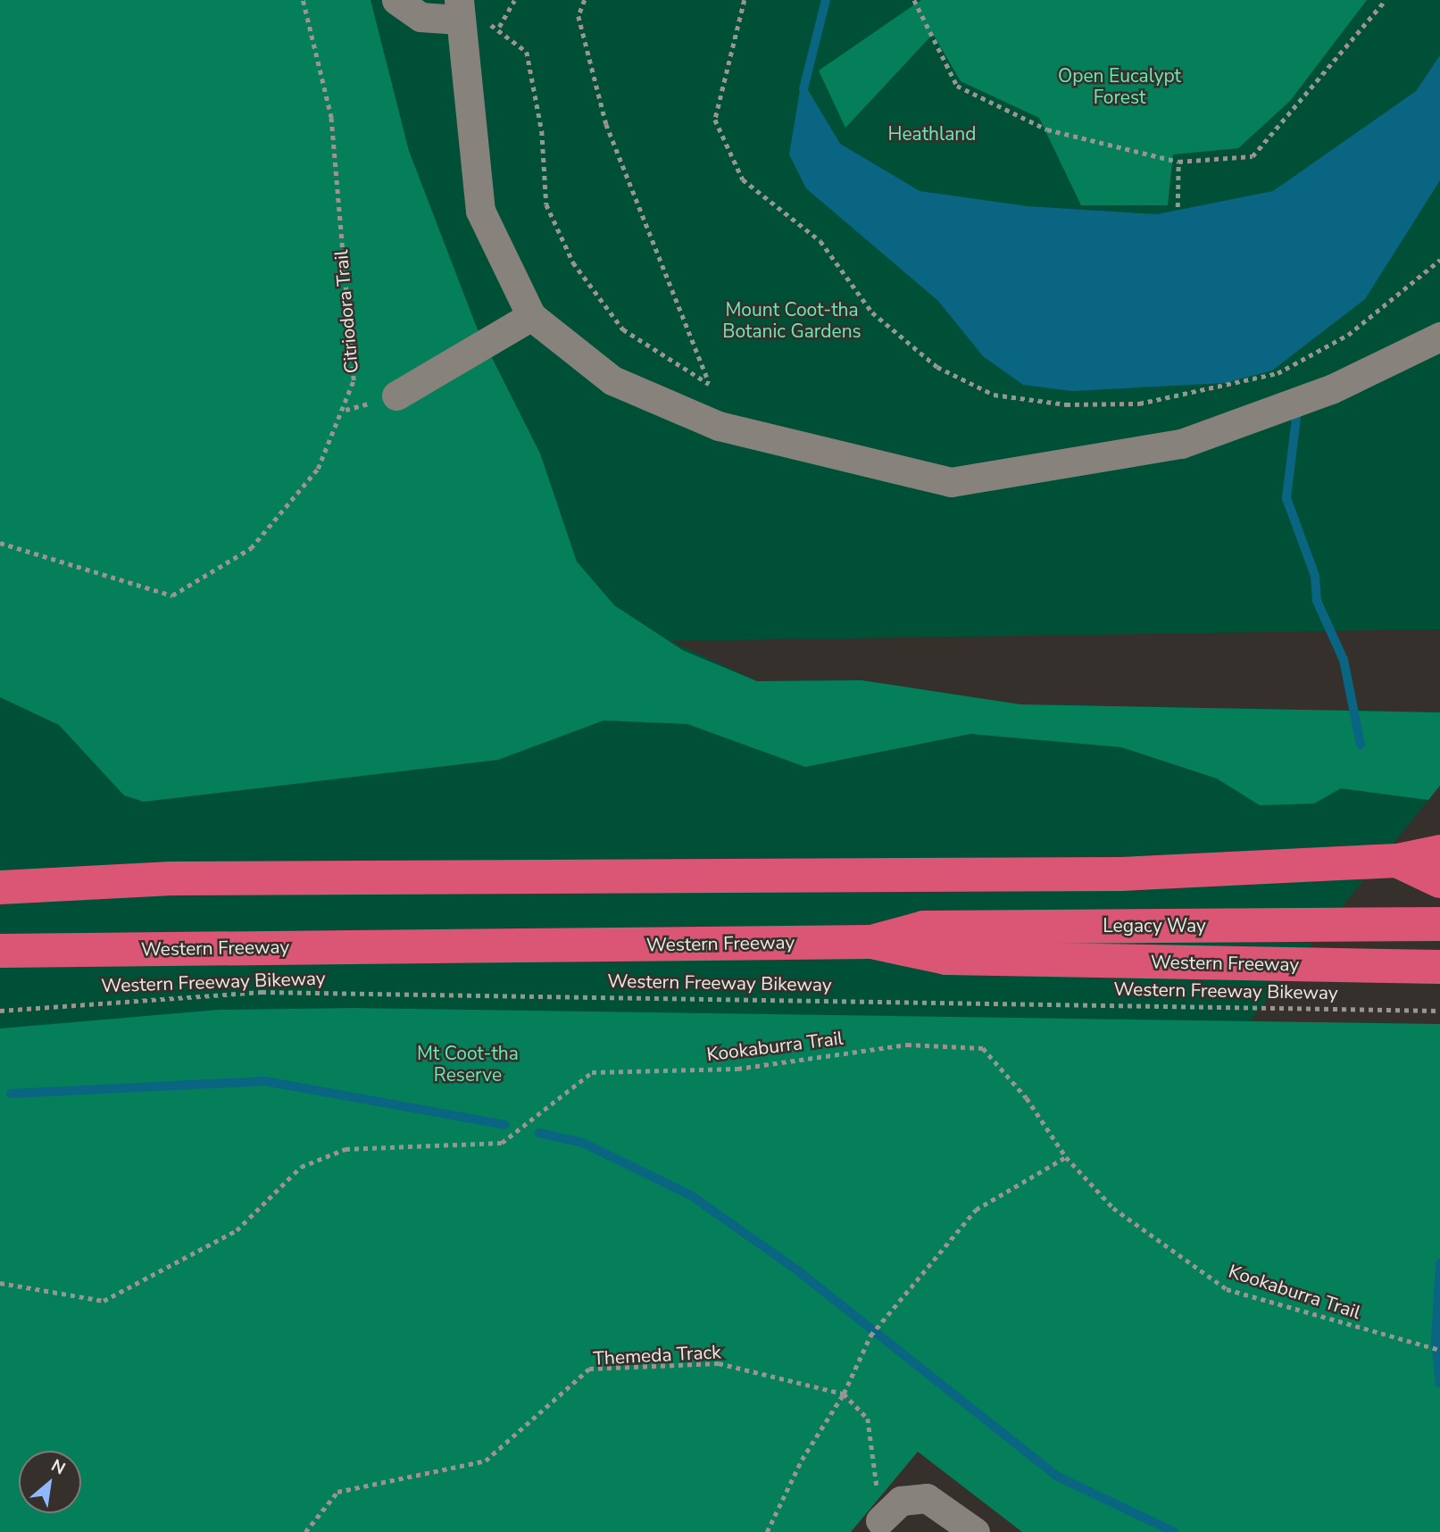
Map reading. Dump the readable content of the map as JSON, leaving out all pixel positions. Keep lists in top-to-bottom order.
{
  "streets": {
    "highway": ["Legacy Way", "Western Freeway"],
    "path": [
      "Citriodora Trail",
      "Western Freeway Bikeway",
      "Kookaburra Trail",
      "Themeda Track"
    ]
  },
  "crossings": [
    ["Legacy Way", "Western Freeway"]
  ],
  "parks": [
    "Open Eucalypt Forest",
    "Heathland",
    "Mount Coot-tha Botanic Gardens",
    "Mt Coot-tha Reserve"
  ],
  "north": "top right"
}
